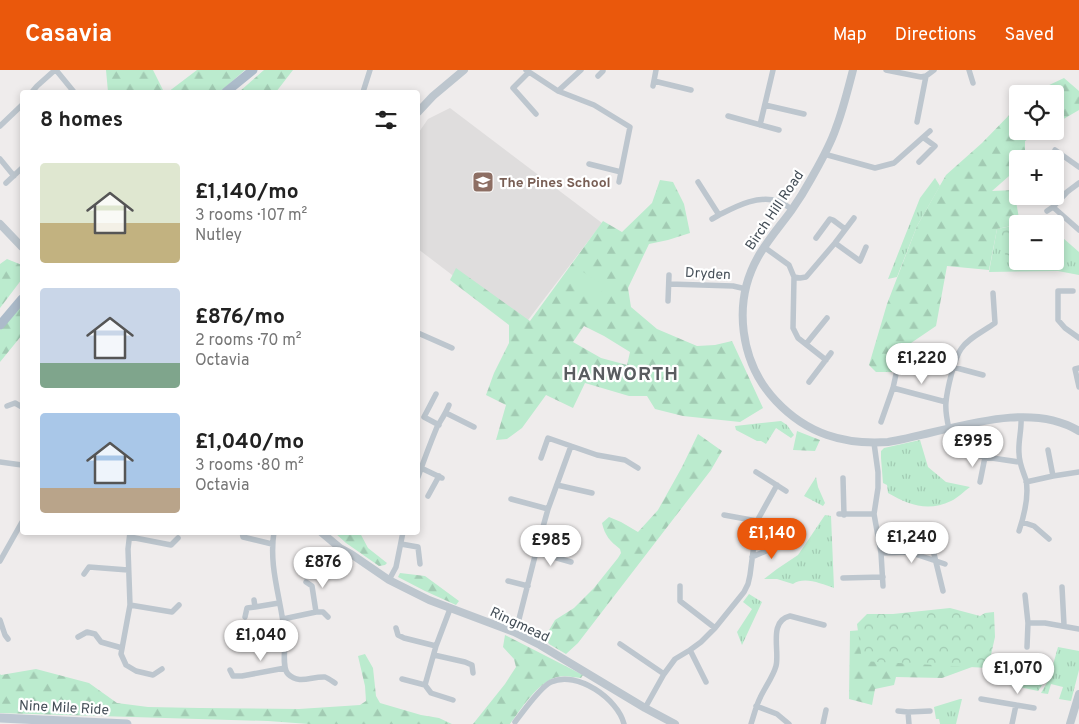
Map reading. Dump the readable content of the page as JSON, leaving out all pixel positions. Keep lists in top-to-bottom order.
{
  "streets": {
    "main road": ["Nine Mile Ride"],
    "street": ["Birch Hill Road", "Dryden", "Ringmead"]
  },
  "crossings": [
    ["Birch Hill Road", "Dryden"]
  ],
  "districts": ["HANWORTH"],
  "places": {
    "school or university": ["The Pines School"]
  },
  "page": {
    "header": "Casavia",
    "nav": ["Map", "Directions", "Saved"],
    "map_buttons": ["+", "−"],
    "heading": "8 homes",
    "list": [
      {
        "name": "£1,140/mo",
        "note": "3 rooms · 107 m² · Nutley"
      },
      {
        "name": "£876/mo",
        "note": "2 rooms · 70 m² · Octavia"
      },
      {
        "name": "£1,040/mo",
        "note": "3 rooms · 80 m² · Octavia"
      }
    ],
    "price": [
      "£1,220",
      "£995",
      "£1,140",
      "£1,240",
      "£985",
      "£876",
      "£1,040",
      "£1,070"
    ]
  }
}
